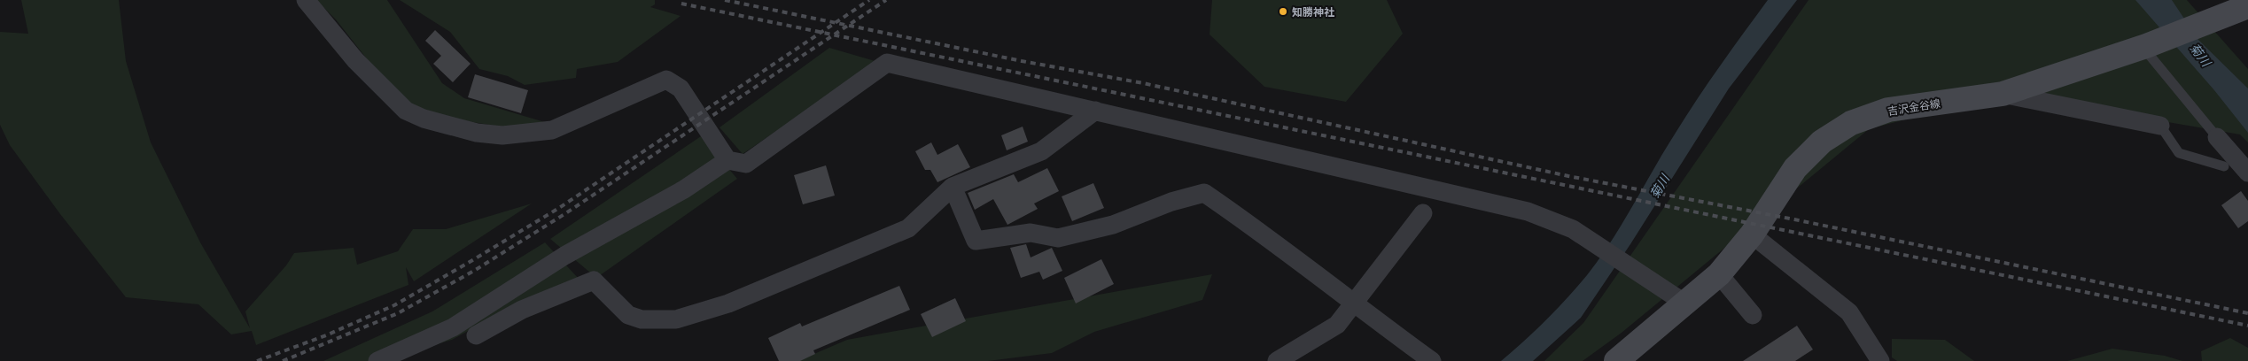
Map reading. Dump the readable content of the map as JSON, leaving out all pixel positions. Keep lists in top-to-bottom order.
{
  "streets": {
    "main road": ["吉沢金谷線"]
  },
  "water": ["菊川"],
  "places": ["知勝神社"]
}
